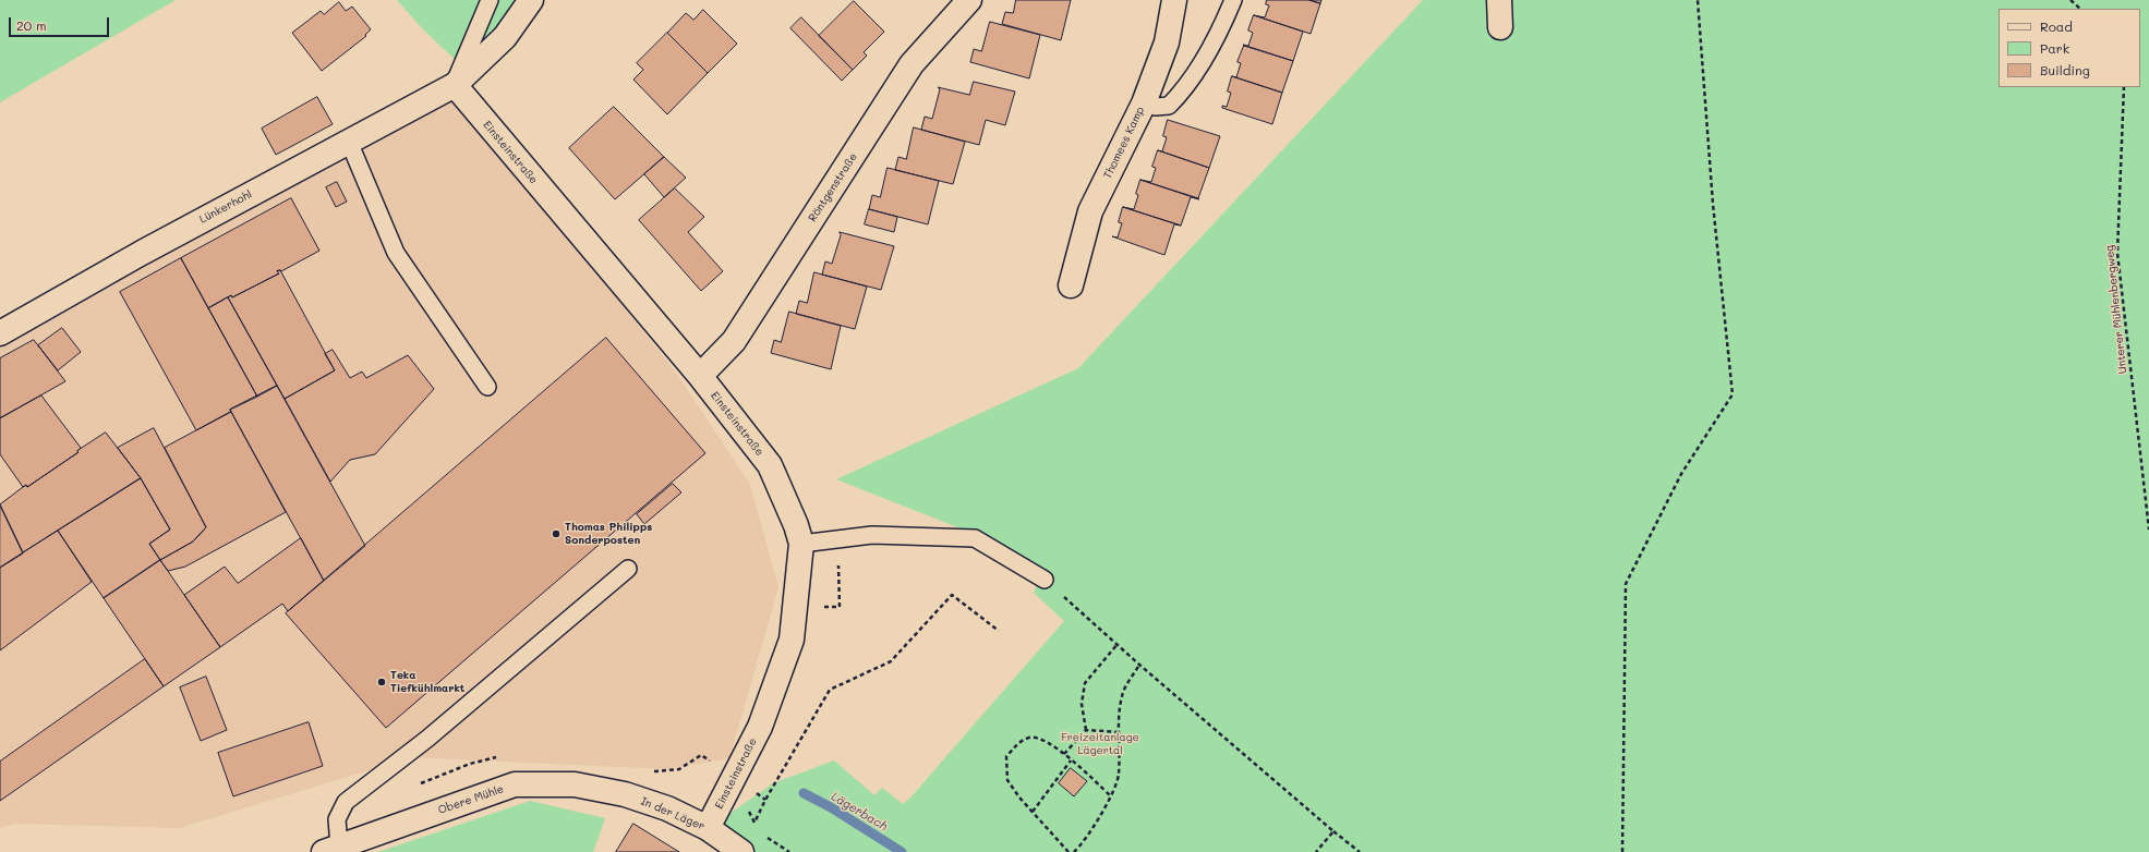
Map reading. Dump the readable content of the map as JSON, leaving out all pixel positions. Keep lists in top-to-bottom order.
{
  "streets": {
    "street": [
      "Thomees Kamp",
      "Einsteinstraße",
      "Röntgenstraße",
      "Lünkerhohl",
      "Obere Mühle",
      "In der Läger"
    ],
    "path": ["Unterer Mühlenbergweg"]
  },
  "crossings": [
    ["Einsteinstraße", "Röntgenstraße"],
    ["Einsteinstraße", "Lünkerhohl"],
    ["Einsteinstraße", "In der Läger"],
    ["Obere Mühle", "In der Läger"]
  ],
  "water": ["Lägerbach"],
  "parks": ["Freizeitanlage Lägertal"],
  "places": ["Thomas Philipps Sonderposten", "Teka Tiefkühlmarkt"],
  "legend": ["Road", "Park", "Building"],
  "scale_bar": "20 m"
}
